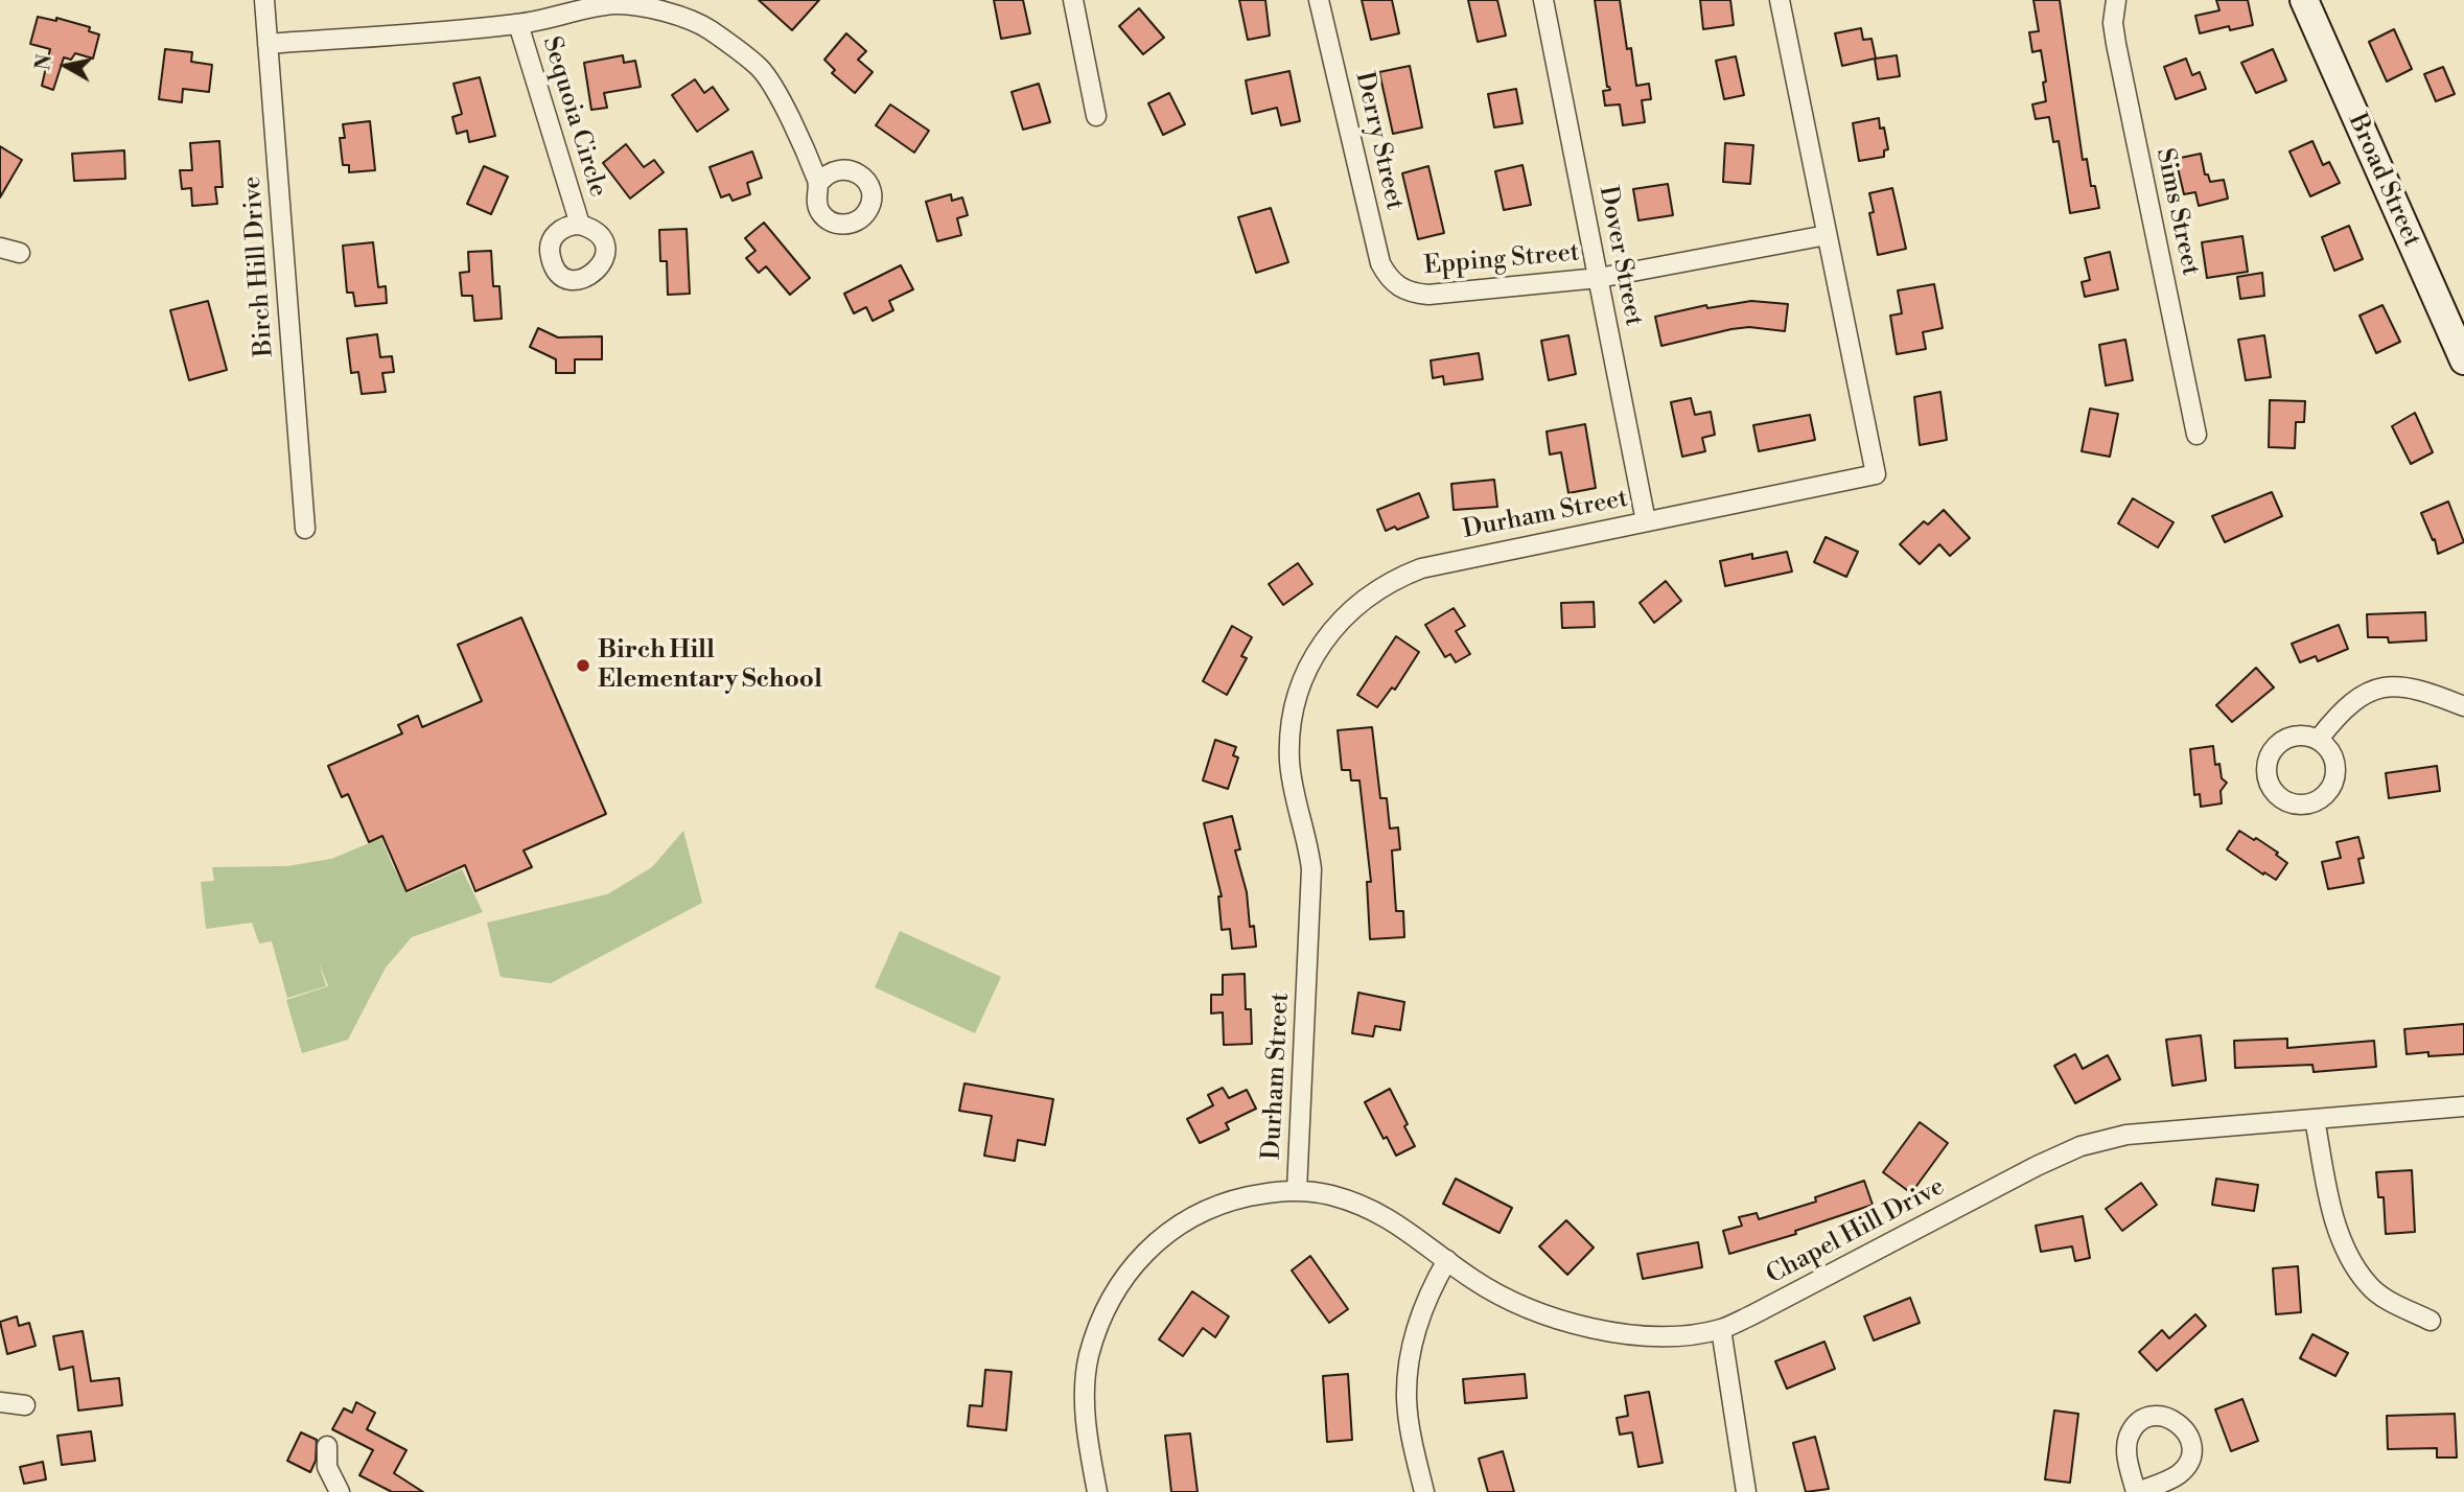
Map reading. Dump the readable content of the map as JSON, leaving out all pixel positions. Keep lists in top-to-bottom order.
{
  "streets": {
    "main road": ["Broad Street"],
    "street": [
      "Sequoia Circle",
      "Derry Street",
      "Sims Street",
      "Dover Street",
      "Epping Street",
      "Birch Hill Drive",
      "Durham Street",
      "Chapel Hill Drive"
    ]
  },
  "crossings": [
    ["Derry Street", "Epping Street"],
    ["Dover Street", "Epping Street"],
    ["Dover Street", "Durham Street"],
    ["Epping Street", "Durham Street"],
    ["Durham Street", "Chapel Hill Drive"]
  ],
  "places": ["Birch Hill Elementary School"],
  "north": "left"
}
